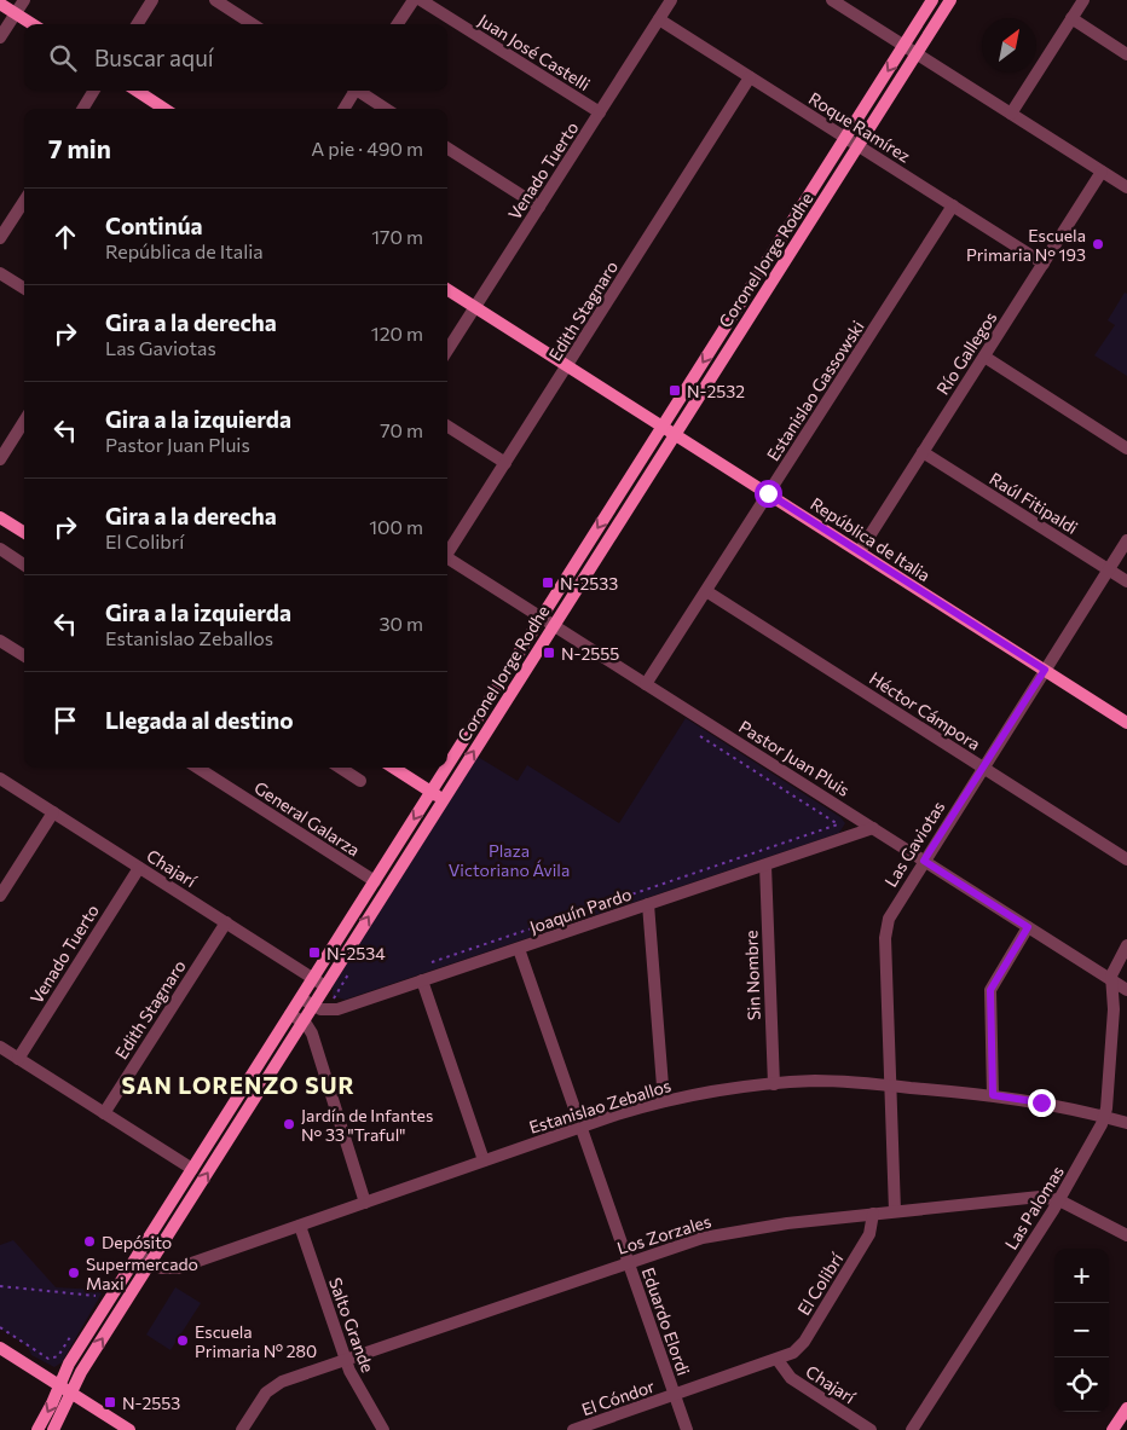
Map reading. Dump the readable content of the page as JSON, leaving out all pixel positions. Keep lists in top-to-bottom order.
{
  "streets": {
    "main road": ["Coronel Jorge Rodhe", "República de Italia"],
    "street": [
      "Juan José Castelli",
      "Roque Ramírez",
      "Venado Tuerto",
      "Edith Stagnaro",
      "Río Gallegos",
      "Estanislao Gassowski",
      "Raúl Fitipaldi",
      "Héctor Cámpora",
      "Pastor Juan Pluis",
      "General Galarza",
      "Las Gaviotas",
      "Chajarí",
      "Joaquín Pardo",
      "Sin Nombre",
      "Estanislao Zeballos",
      "Las Palomas",
      "Los Zorzales",
      "El Colibrí",
      "Eduardo Elordi",
      "Salto Grande",
      "El Cóndor"
    ]
  },
  "crossings": [
    ["Juan José Castelli", "Venado Tuerto"],
    ["Roque Ramírez", "Venado Tuerto"],
    ["Roque Ramírez", "Coronel Jorge Rodhe"],
    ["Roque Ramírez", "Edith Stagnaro"],
    ["Roque Ramírez", "Río Gallegos"],
    ["Roque Ramírez", "Estanislao Gassowski"],
    ["Venado Tuerto", "República de Italia"],
    ["Venado Tuerto", "Chajarí"],
    ["Coronel Jorge Rodhe", "República de Italia"],
    ["Coronel Jorge Rodhe", "Pastor Juan Pluis"],
    ["Coronel Jorge Rodhe", "General Galarza"],
    ["Coronel Jorge Rodhe", "Chajarí"],
    ["Coronel Jorge Rodhe", "Joaquín Pardo"],
    ["Coronel Jorge Rodhe", "Estanislao Zeballos"],
    ["Edith Stagnaro", "República de Italia"],
    ["Edith Stagnaro", "Chajarí"],
    ["Río Gallegos", "Raúl Fitipaldi"],
    ["Río Gallegos", "República de Italia"],
    ["Estanislao Gassowski", "República de Italia"],
    ["Estanislao Gassowski", "Héctor Cámpora"],
    ["Estanislao Gassowski", "Pastor Juan Pluis"],
    ["Raúl Fitipaldi", "Las Gaviotas"],
    ["República de Italia", "Las Gaviotas"],
    ["Héctor Cámpora", "Las Gaviotas"],
    ["Pastor Juan Pluis", "Las Gaviotas"],
    ["Pastor Juan Pluis", "Joaquín Pardo"],
    ["Pastor Juan Pluis", "Las Palomas"],
    ["Las Gaviotas", "Estanislao Zeballos"],
    ["Las Gaviotas", "Los Zorzales"],
    ["Chajarí", "El Colibrí"],
    ["Chajarí", "El Cóndor"],
    ["Joaquín Pardo", "Sin Nombre"],
    ["Joaquín Pardo", "Eduardo Elordi"],
    ["Sin Nombre", "Estanislao Zeballos"],
    ["Estanislao Zeballos", "Las Palomas"],
    ["Estanislao Zeballos", "Eduardo Elordi"],
    ["Estanislao Zeballos", "Salto Grande"],
    ["Las Palomas", "Los Zorzales"],
    ["Los Zorzales", "El Colibrí"],
    ["Los Zorzales", "Eduardo Elordi"],
    ["Los Zorzales", "Salto Grande"],
    ["El Colibrí", "El Cóndor"],
    ["Eduardo Elordi", "El Cóndor"]
  ],
  "districts": ["SAN LORENZO SUR"],
  "parks": ["Plaza Victoriano Ávila"],
  "places": {
    "other": [
      "Escuela Primaria N° 193",
      "Jardín de Infantes N° 33 \"Traful\"",
      "Depósito",
      "Supermercado Maxi",
      "Escuela Primaria Nº 280"
    ],
    "transit": [
      "N-2532",
      "N-2533",
      "N-2555",
      "N-2534",
      "N-2553"
    ]
  },
  "north": "top right",
  "page": {
    "search": "Buscar aquí",
    "heading": ["7 min", "A pie · 490 m"],
    "list": [
      ["Continúa", "República de Italia", "170 m"],
      ["Gira a la derecha", "Las Gaviotas", "120 m"],
      ["Gira a la izquierda", "Pastor Juan Pluis", "70 m"],
      ["Gira a la derecha", "El Colibrí", "100 m"],
      ["Gira a la izquierda", "Estanislao Zeballos", "30 m"],
      "Llegada al destino"
    ],
    "map_buttons": ["+", "−"]
  }
}
